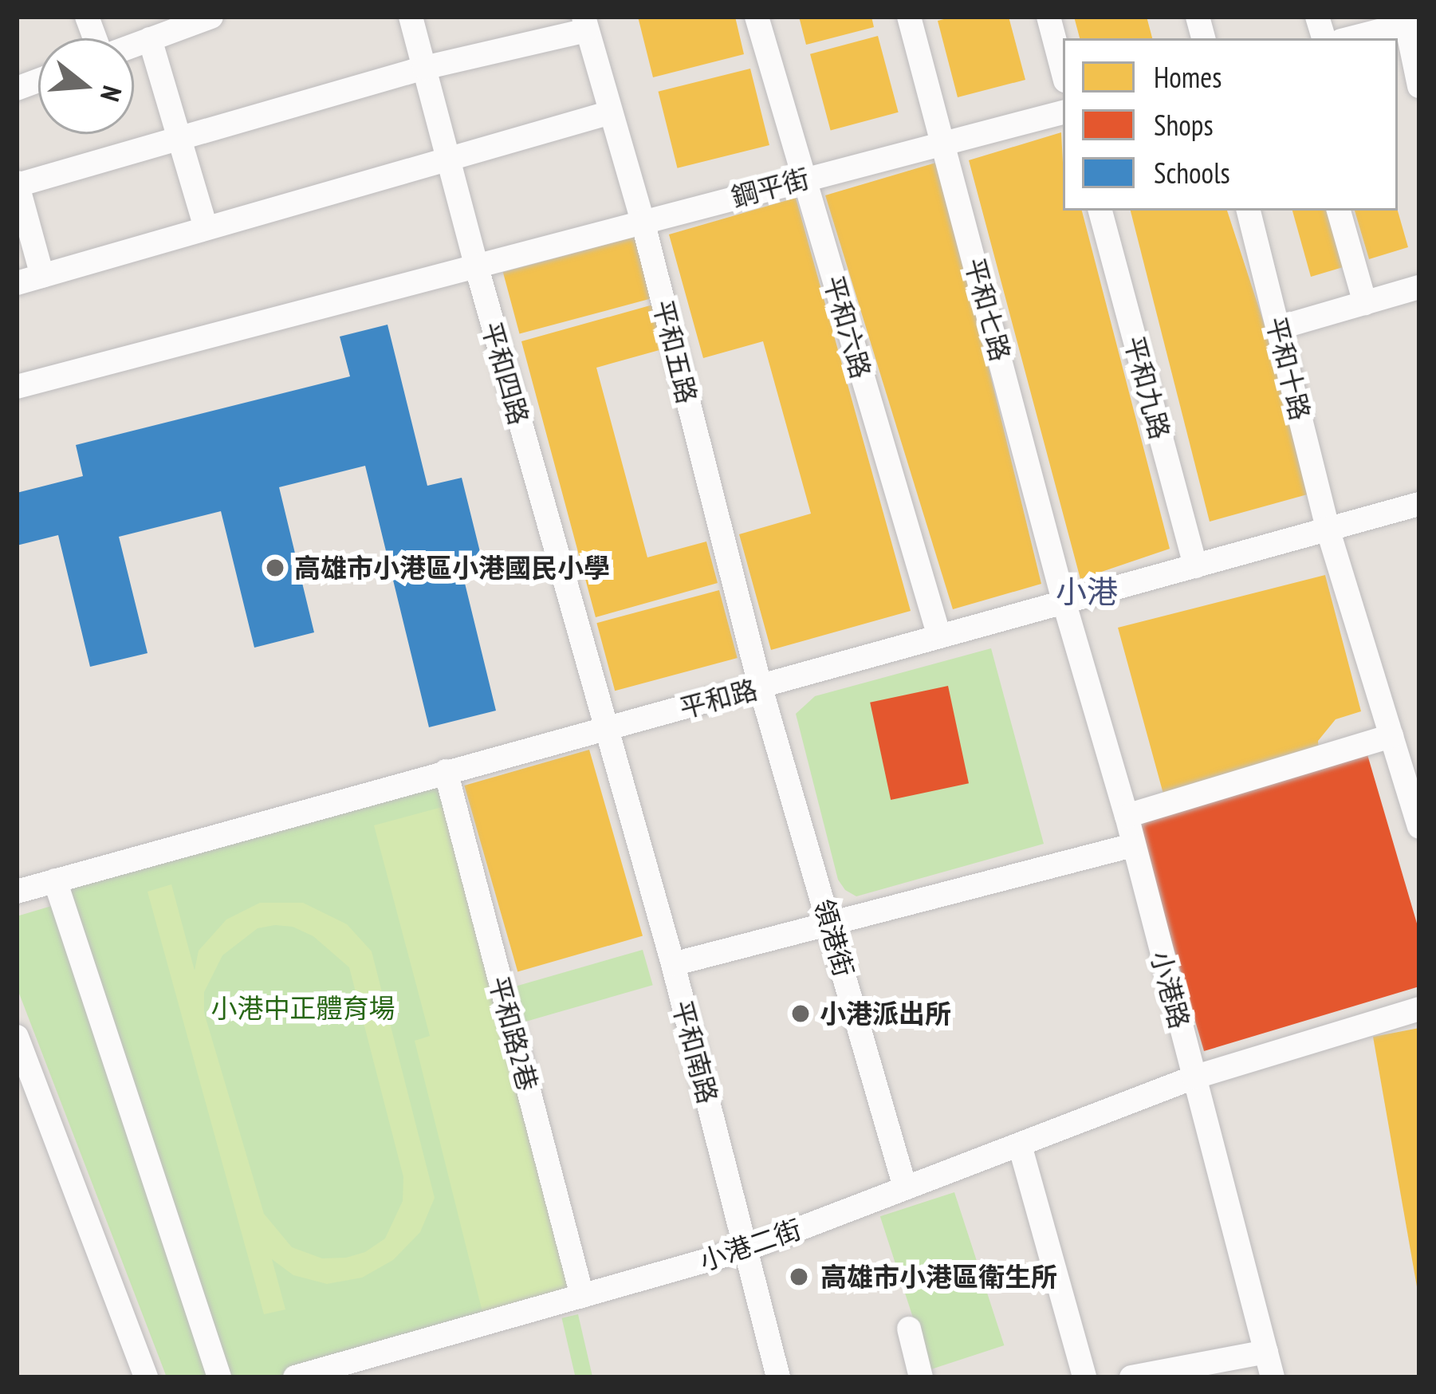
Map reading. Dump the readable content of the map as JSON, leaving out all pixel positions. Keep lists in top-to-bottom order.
{
  "streets": {
    "street": [
      "鋼平街",
      "平和七路",
      "平和六路",
      "平和五路",
      "平和十路",
      "平和四路",
      "平和九路",
      "平和路",
      "領港街",
      "小港路",
      "平和路2巷",
      "平和南路",
      "小港二街"
    ]
  },
  "crossings": [
    ["鋼平街", "平和七路"],
    ["鋼平街", "平和六路"],
    ["鋼平街", "平和五路"],
    ["鋼平街", "平和四路"],
    ["平和七路", "平和路"],
    ["平和七路", "小港路"],
    ["平和六路", "平和路"],
    ["平和五路", "平和路"],
    ["平和五路", "領港街"],
    ["平和十路", "平和路"],
    ["平和四路", "平和路"],
    ["平和四路", "平和南路"],
    ["平和九路", "平和路"],
    ["平和路", "領港街"],
    ["平和路", "小港路"],
    ["平和路", "平和路2巷"],
    ["平和路", "平和南路"],
    ["領港街", "小港二街"],
    ["小港路", "小港二街"],
    ["平和路2巷", "小港二街"],
    ["平和南路", "小港二街"]
  ],
  "districts": ["小港"],
  "parks": ["小港中正體育場"],
  "places": ["高雄市小港區小港國民小學", "小港派出所", "高雄市小港區衛生所"],
  "legend": ["Homes", "Shops", "Schools"],
  "north": "right"
}
